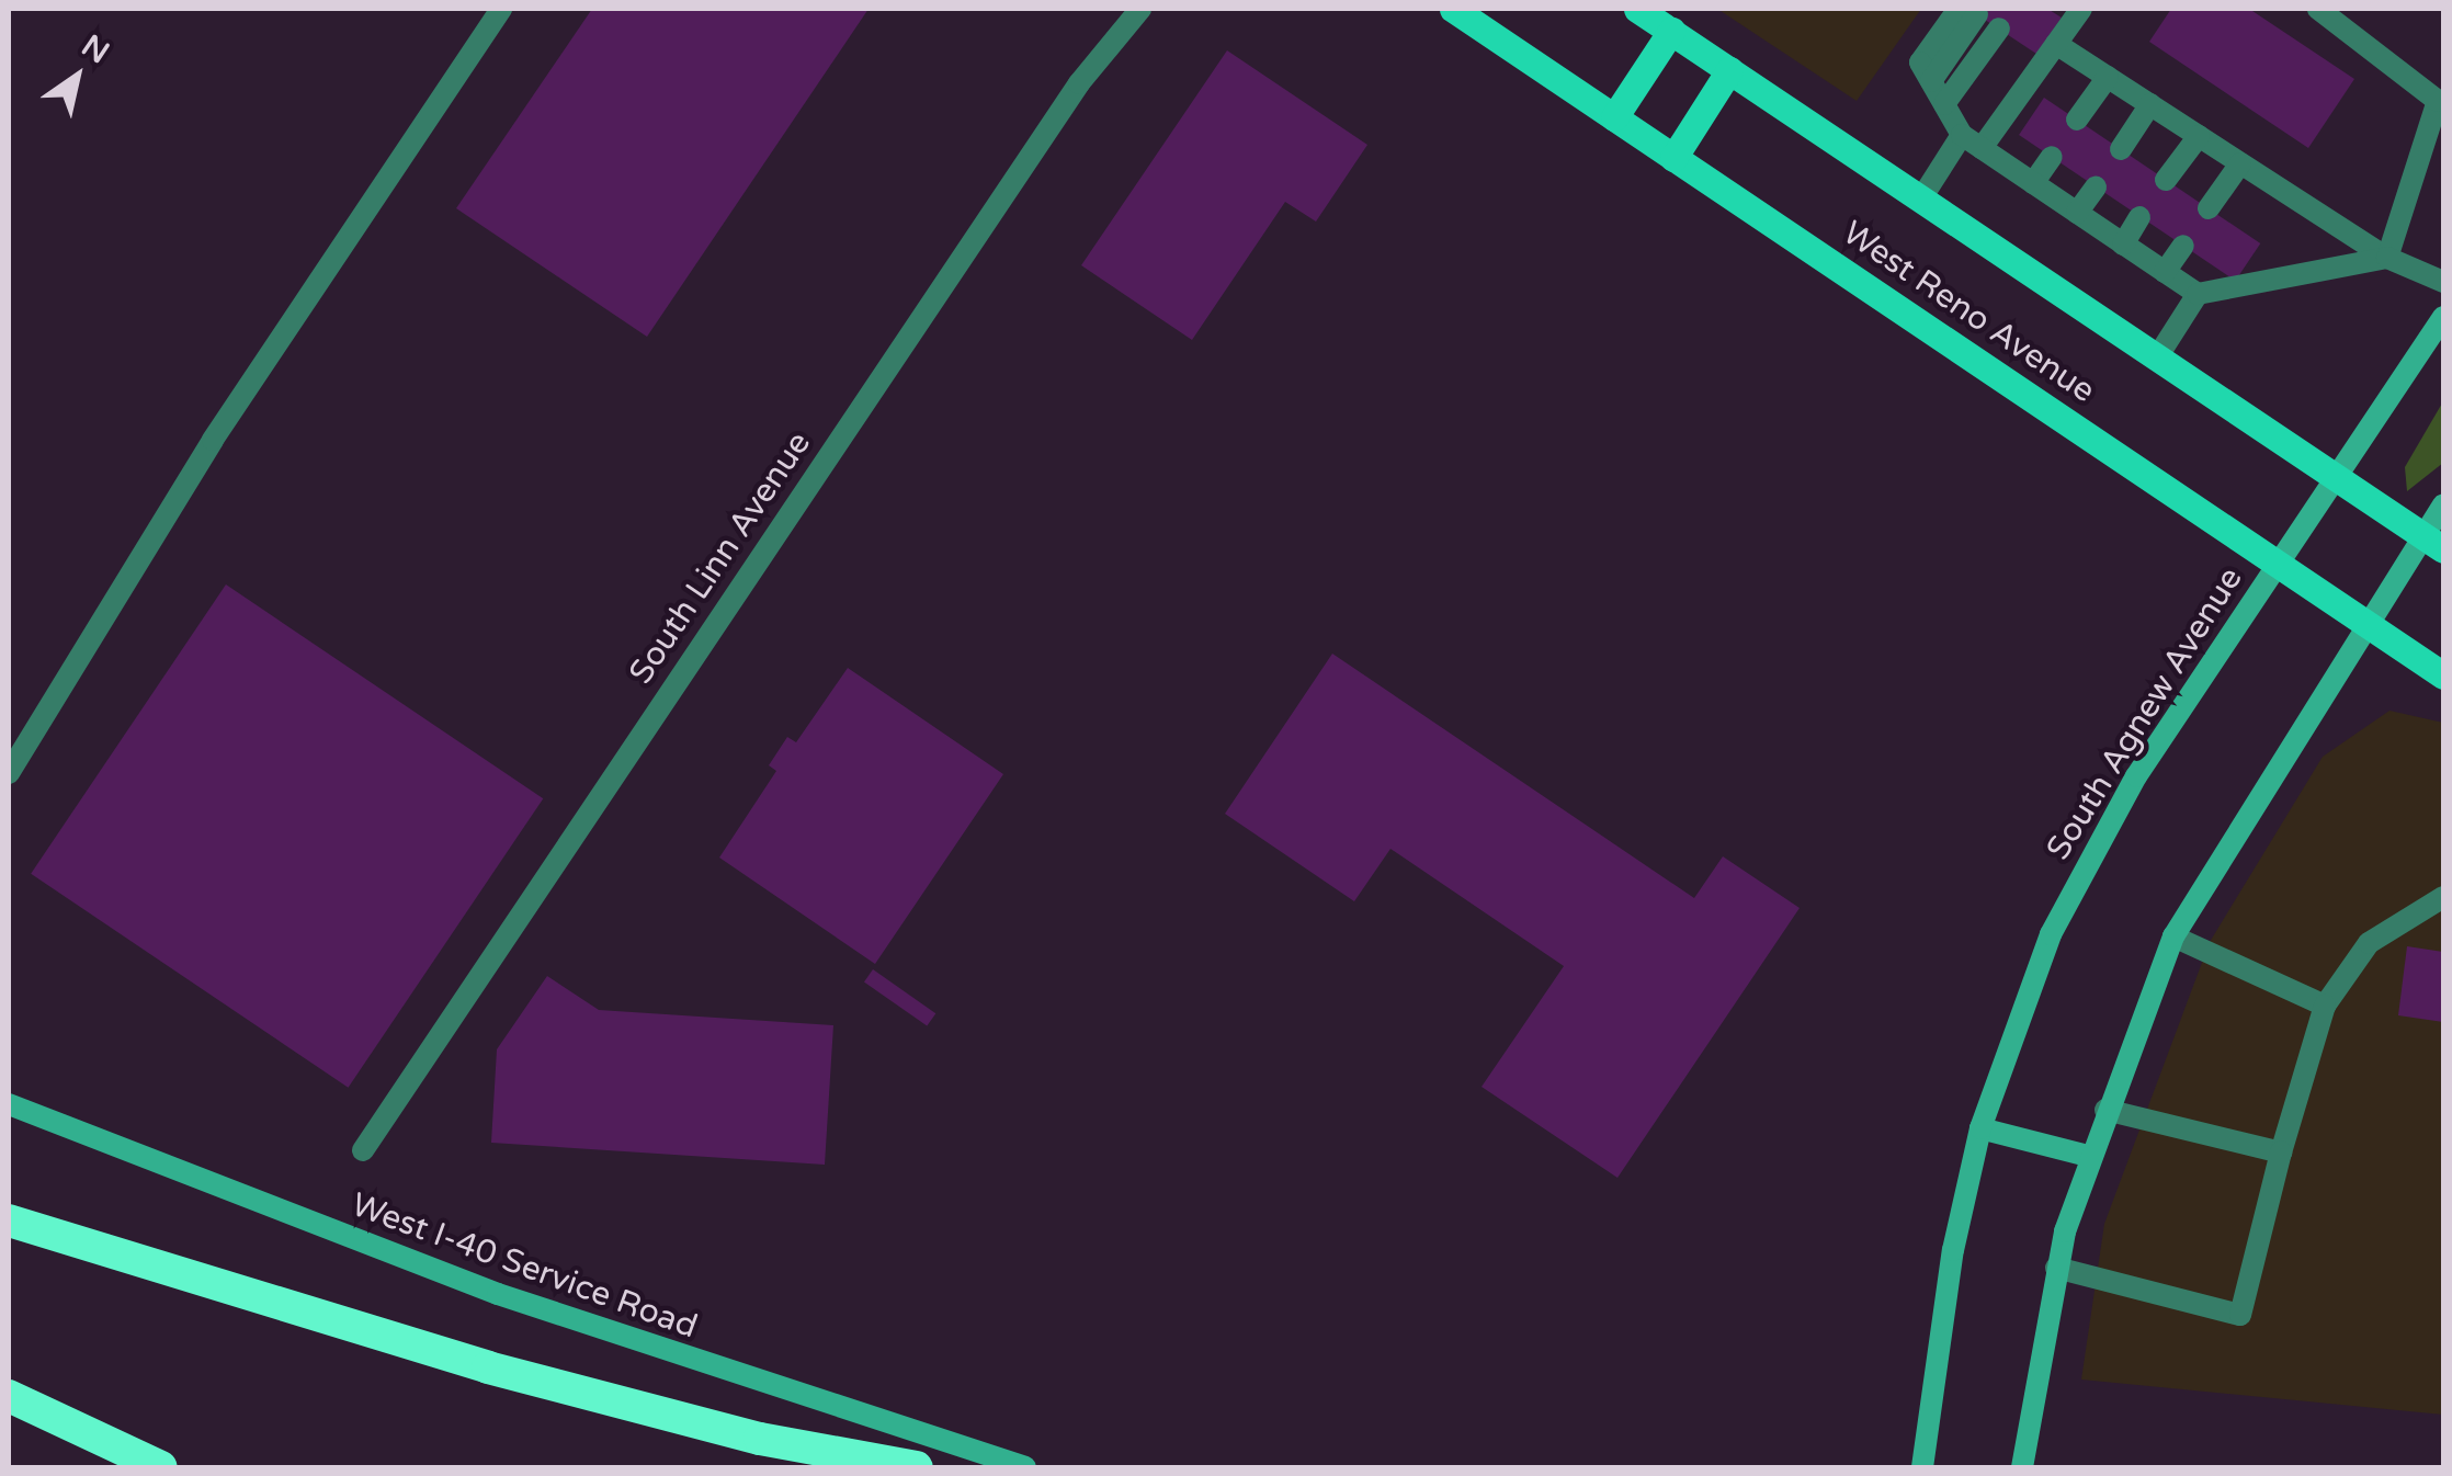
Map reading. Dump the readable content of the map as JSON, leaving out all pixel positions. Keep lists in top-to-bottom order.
{
  "streets": {
    "main road": ["West Reno Avenue", "South Agnew Avenue", "West I-40 Service Road"],
    "street": ["South Linn Avenue"]
  },
  "crossings": [
    ["West Reno Avenue", "South Agnew Avenue"]
  ],
  "north": "top right"
}
